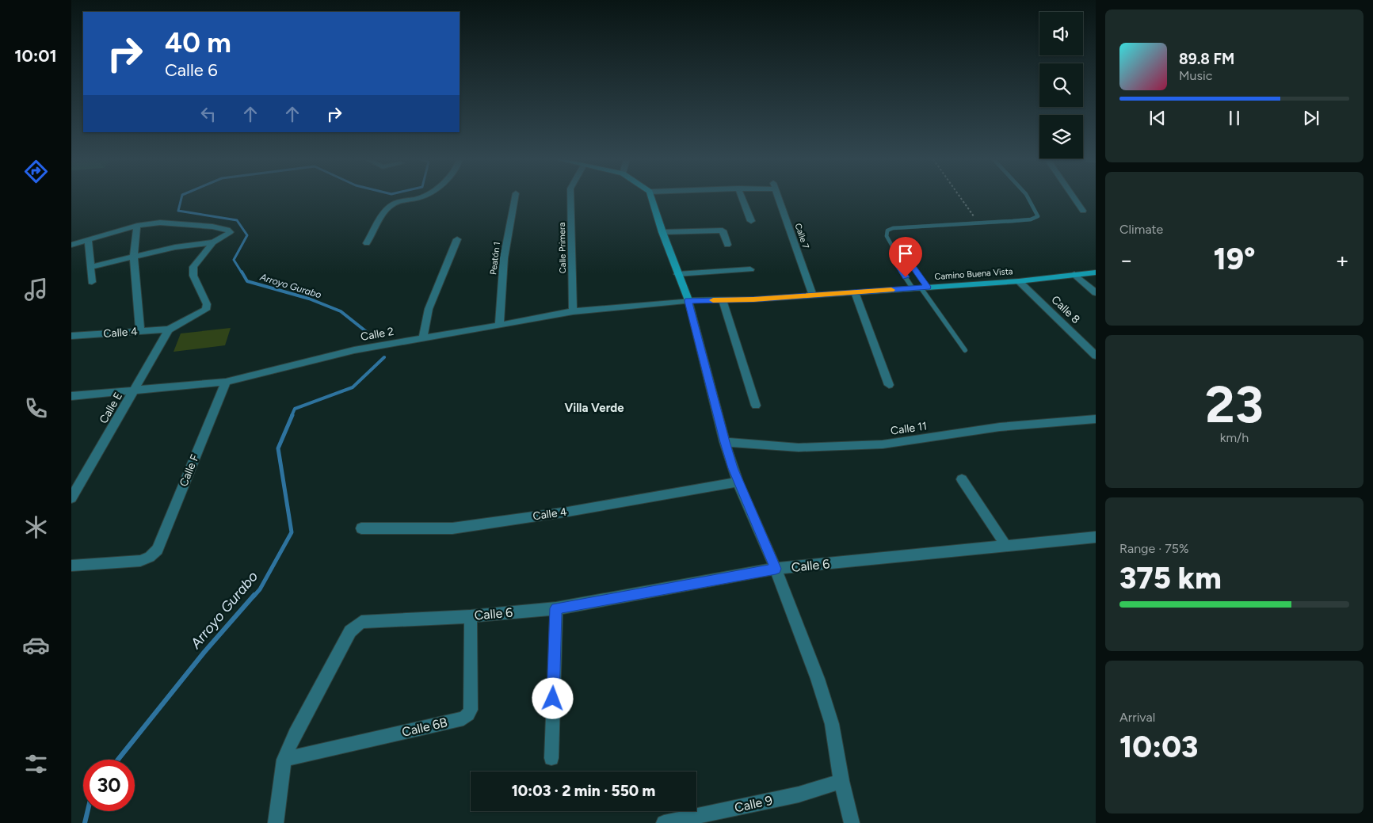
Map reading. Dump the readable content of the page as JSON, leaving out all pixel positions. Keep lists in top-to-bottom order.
{
  "streets": {
    "street": [
      "Calle 7",
      "Calle Primera",
      "Peatón 1",
      "Camino Buena Vista",
      "Calle 8",
      "Calle 4",
      "Calle 2",
      "Calle E",
      "Calle 11",
      "Calle F",
      "Calle 6",
      "Calle 6B",
      "Calle 9"
    ]
  },
  "crossings": [
    ["Calle 7", "Camino Buena Vista"],
    ["Calle Primera", "Calle 2"],
    ["Peatón 1", "Calle 2"],
    ["Camino Buena Vista", "Calle 8"],
    ["Camino Buena Vista", "Calle 2"],
    ["Calle 4", "Calle E"],
    ["Calle 2", "Calle E"],
    ["Calle 2", "Calle F"],
    ["Calle 6", "Calle 6B"]
  ],
  "districts": ["Villa Verde"],
  "water": ["Arroyo Gurabo"],
  "page": {
    "tabs": "10:01",
    "turn": ["40 m", "Calle 6"],
    "song": ["89.8 FM", "Music"],
    "tile": [
      "Climate",
      ["23", "km/h"],
      ["Range · 75%", "375 km"],
      ["Arrival", "10:03"]
    ],
    "heat": ["−", "19°", "+"],
    "limit": "30",
    "trip": "10:03 · 2 min · 550 m"
  }
}
